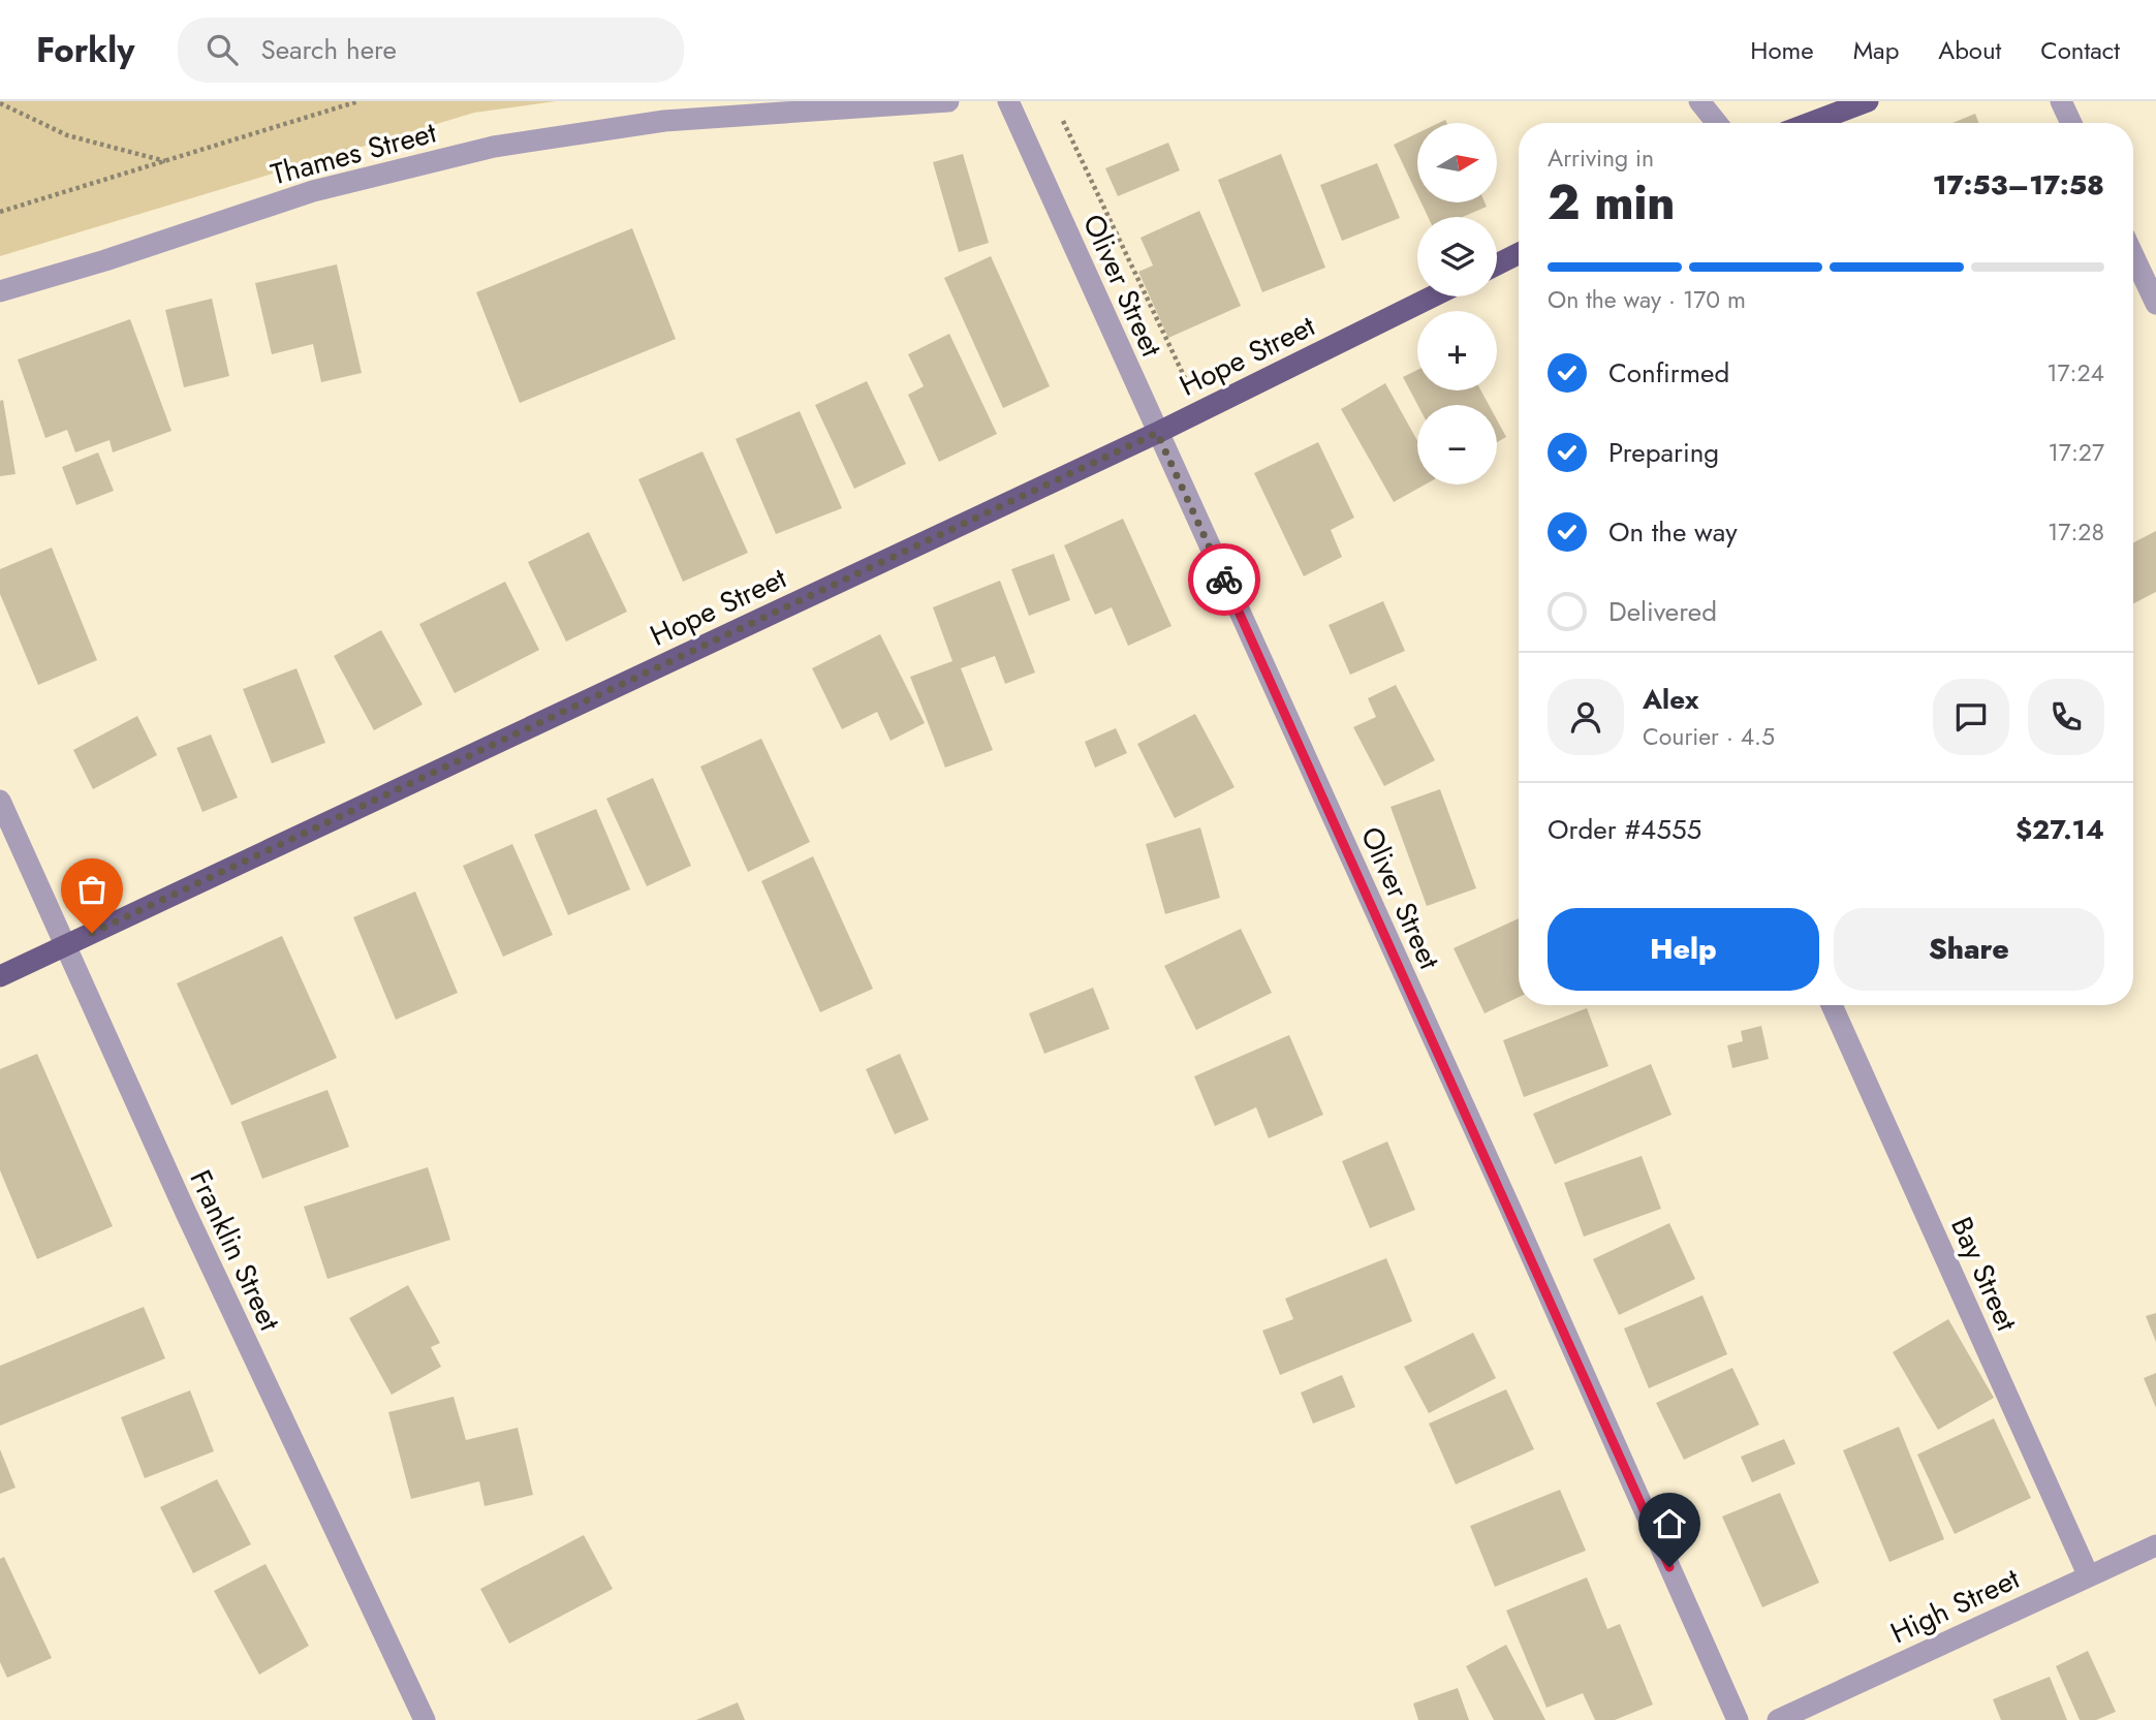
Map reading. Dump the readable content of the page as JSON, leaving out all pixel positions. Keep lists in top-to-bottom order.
{
  "streets": {
    "main road": ["Hope Street"],
    "street": [
      "Thames Street",
      "Oliver Street",
      "Franklin Street",
      "Bay Street",
      "High Street"
    ]
  },
  "crossings": [
    ["Oliver Street", "Hope Street"],
    ["Hope Street", "Franklin Street"],
    ["Bay Street", "High Street"]
  ],
  "north": "right",
  "page": {
    "header": "Forkly",
    "search": "Search here",
    "nav": [
      "Home",
      "Map",
      "About",
      "Contact"
    ],
    "map_buttons": ["+", "−"],
    "heading": ["2 min", "Arriving in", "17:53–17:58"],
    "panel": [
      "Alex",
      "Courier · 4.5",
      "Order #4555",
      "$27.14"
    ],
    "bar": "On the way · 170 m",
    "list": [
      ["Confirmed", "17:24"],
      ["Preparing", "17:27"],
      ["On the way", "17:28"],
      "Delivered"
    ],
    "buttons": ["Help", "Share"]
  }
}
